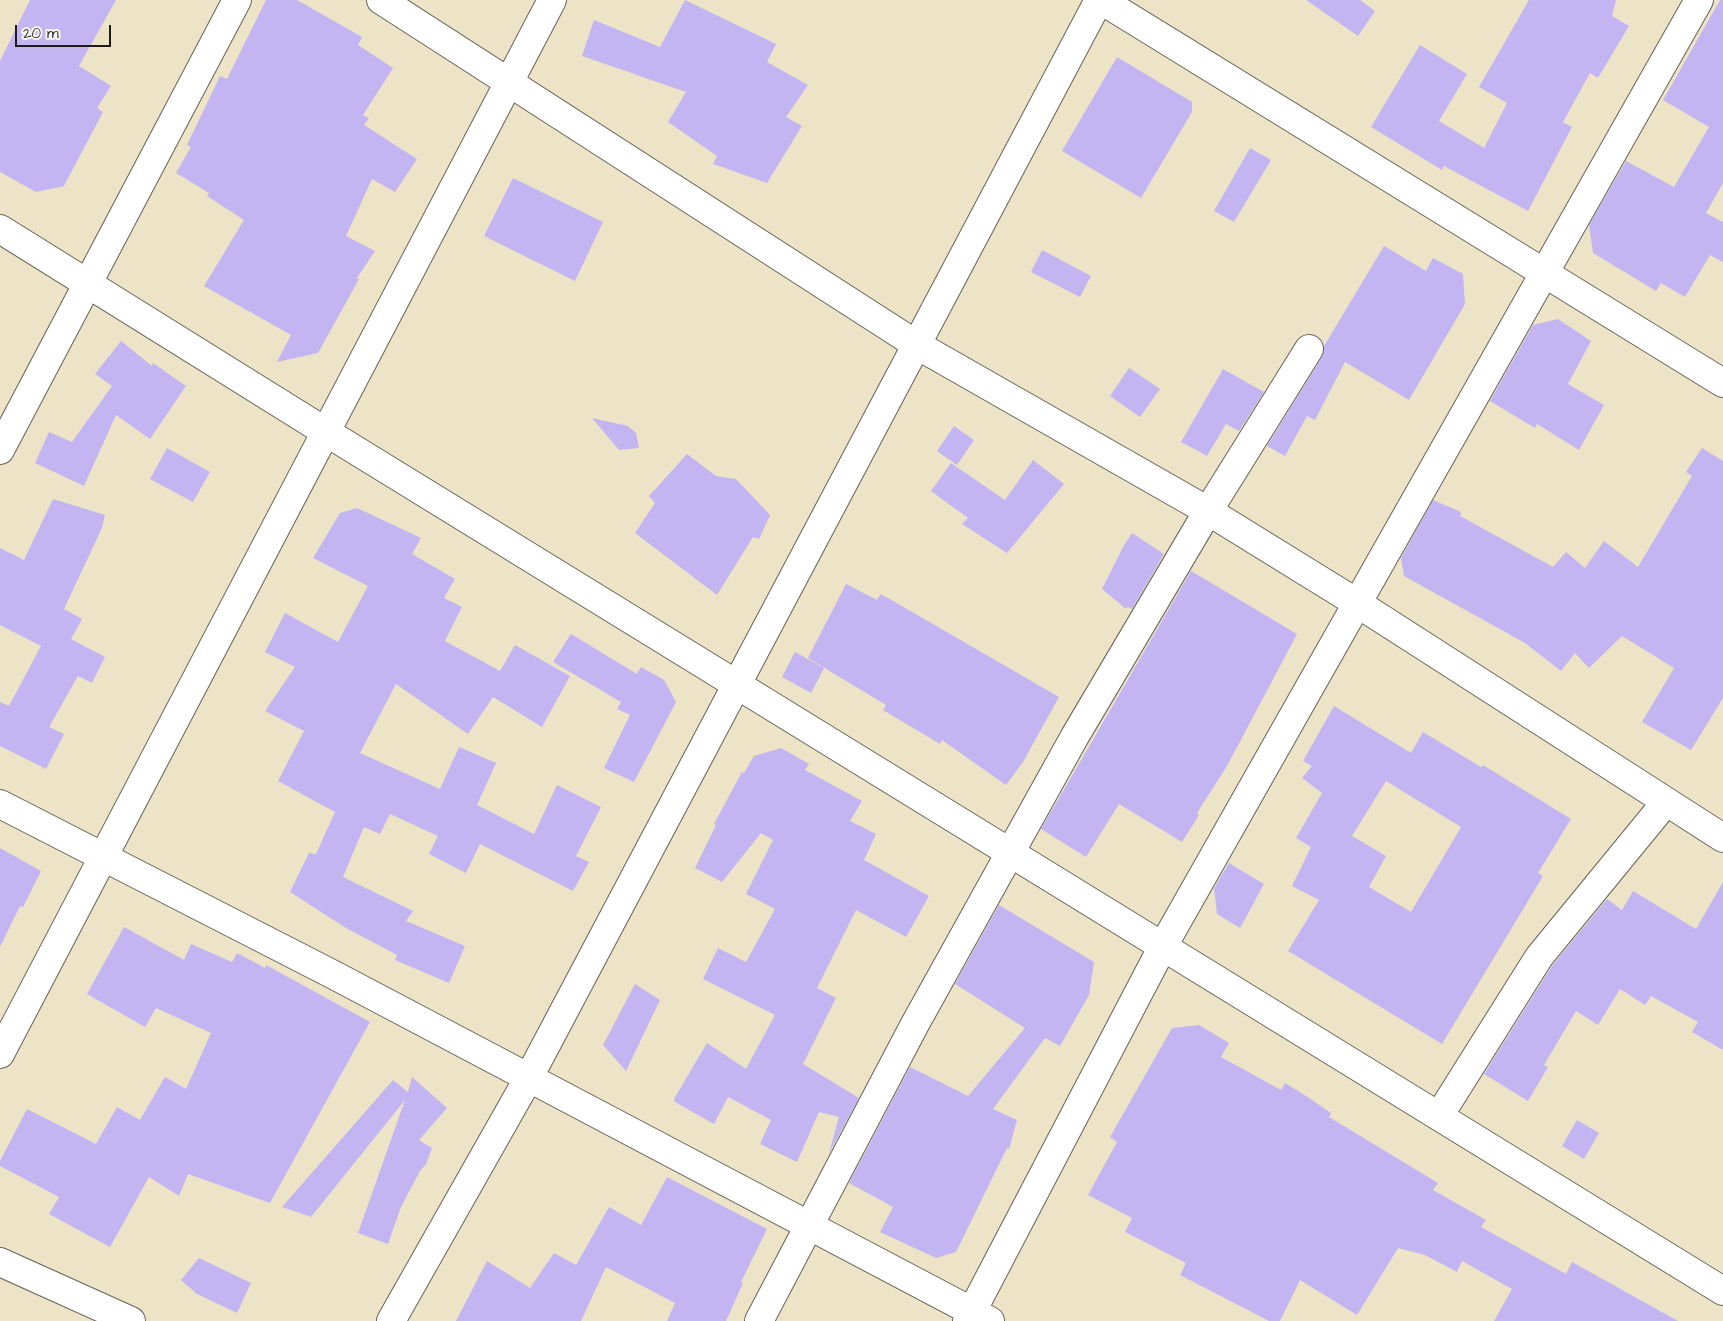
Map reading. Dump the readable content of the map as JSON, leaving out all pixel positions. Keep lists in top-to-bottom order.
{
  "scale_bar": "20 m"
}
